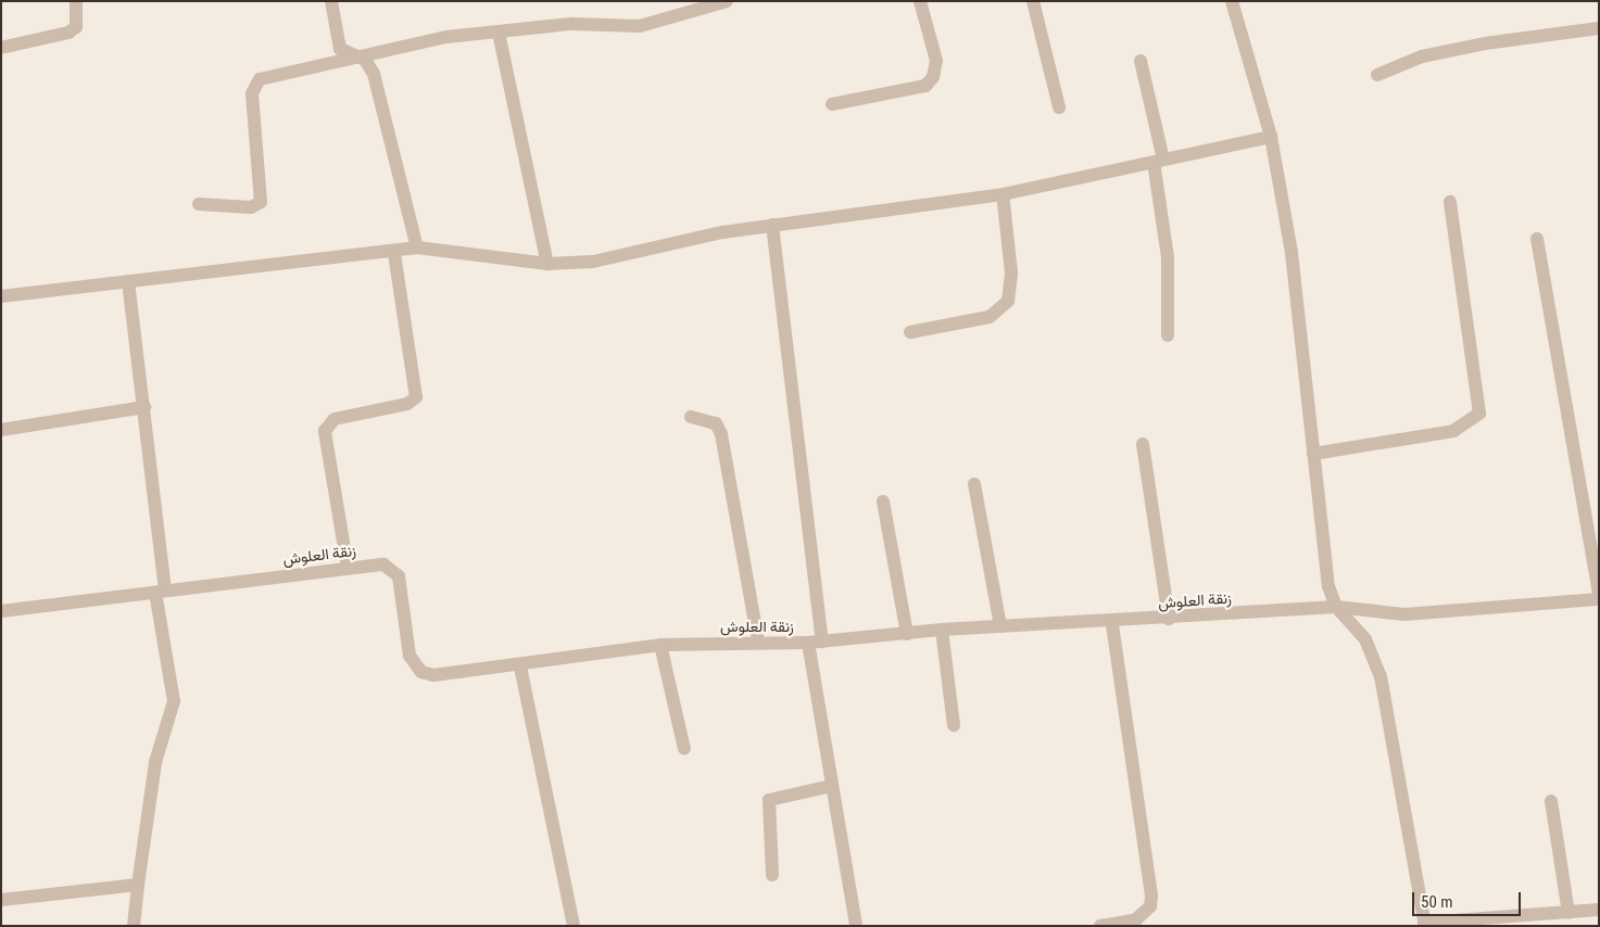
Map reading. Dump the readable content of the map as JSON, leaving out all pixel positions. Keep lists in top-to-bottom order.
{
  "streets": {
    "street": ["زنقة العلوش"]
  },
  "scale_bar": "50 m"
}
